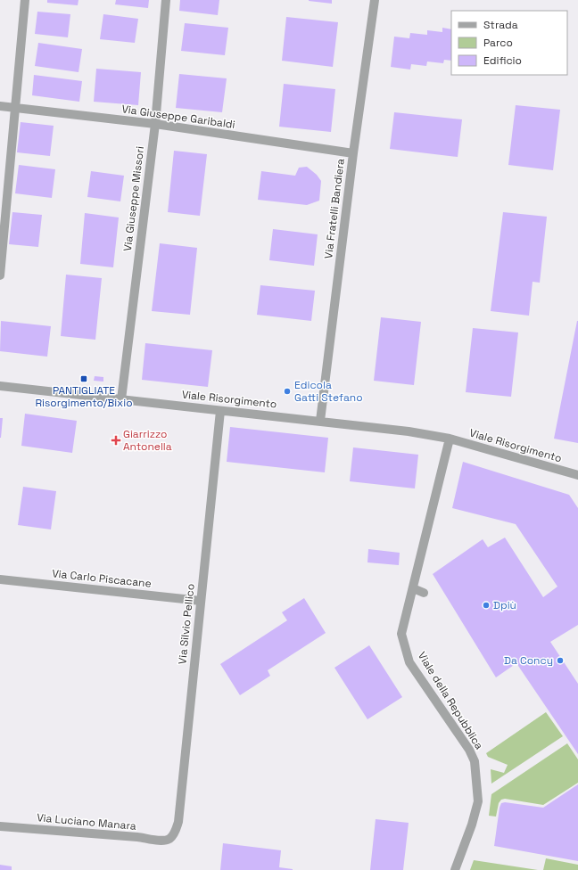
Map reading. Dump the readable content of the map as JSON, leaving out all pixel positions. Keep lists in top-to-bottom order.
{
  "streets": {
    "street": [
      "Via Giuseppe Garibaldi",
      "Via Giuseppe Missori",
      "Via Fratelli Bandiera",
      "Viale Risorgimento",
      "Via Carlo Piscacane",
      "Via Silvio Pellico",
      "Viale della Repubblica",
      "Via Luciano Manara"
    ]
  },
  "crossings": [
    ["Via Giuseppe Garibaldi", "Via Giuseppe Missori"],
    ["Via Giuseppe Garibaldi", "Via Fratelli Bandiera"],
    ["Via Giuseppe Missori", "Viale Risorgimento"],
    ["Via Fratelli Bandiera", "Viale Risorgimento"],
    ["Viale Risorgimento", "Via Silvio Pellico"],
    ["Viale Risorgimento", "Viale della Repubblica"],
    ["Via Carlo Piscacane", "Via Silvio Pellico"],
    ["Via Silvio Pellico", "Via Luciano Manara"]
  ],
  "places": {
    "transit": ["PANTIGLIATE Risorgimento/Bixio"],
    "other": ["Edicola Gatti Stefano", "Dpiù", "Da Concy"],
    "health": ["Giarrizzo Antonella"]
  },
  "legend": ["Strada", "Parco", "Edificio"]
}
